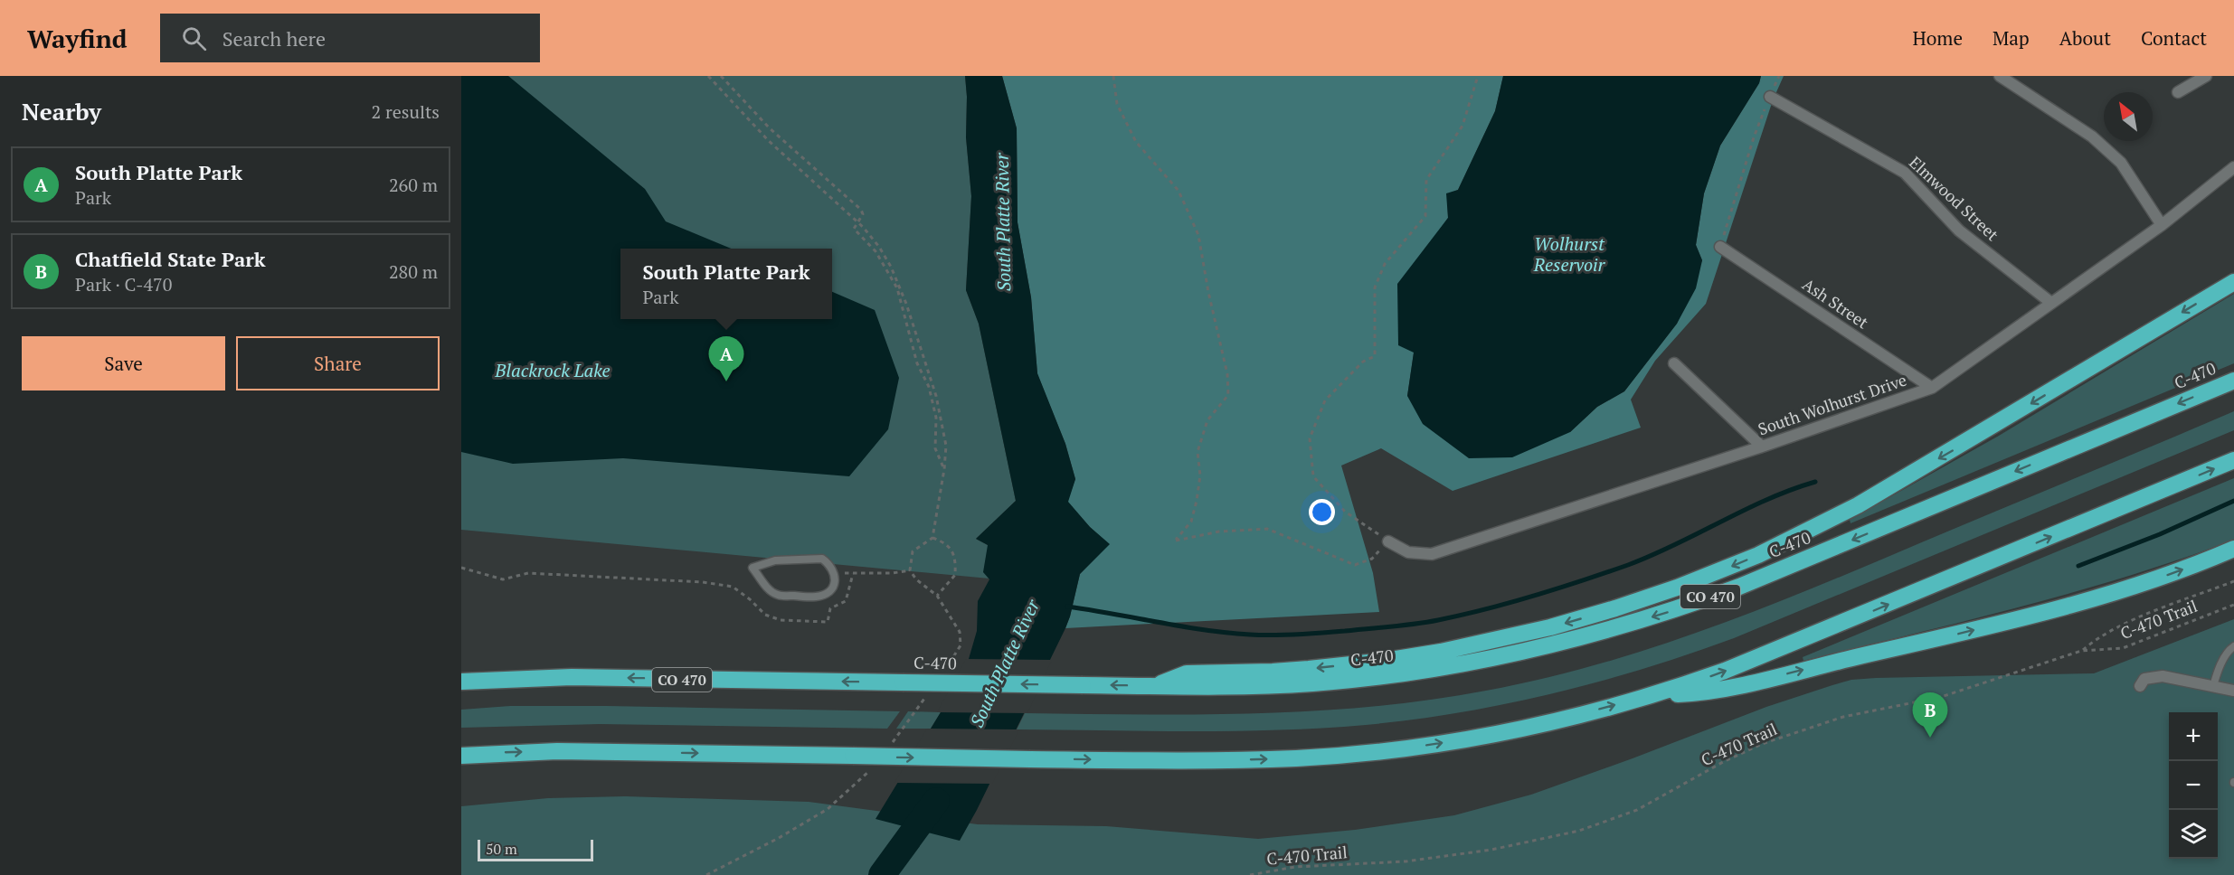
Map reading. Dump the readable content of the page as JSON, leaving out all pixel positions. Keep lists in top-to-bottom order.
{
  "streets": {
    "highway": ["C-470", "CO 470"],
    "street": ["Elmwood Street", "Ash Street", "South Wolhurst Drive"],
    "path": ["C-470 Trail"]
  },
  "crossings": [
    ["Elmwood Street", "South Wolhurst Drive"],
    ["Ash Street", "South Wolhurst Drive"]
  ],
  "water": ["South Platte River", "Wolhurst Reservoir", "Blackrock Lake"],
  "scale_bar": "50 m",
  "north": "top left",
  "page": {
    "header": "Wayfind",
    "search": "Search here",
    "nav": [
      "Home",
      "Map",
      "About",
      "Contact"
    ],
    "heading": ["Nearby", "2 results"],
    "list": [
      {
        "mark": "A",
        "name": "South Platte Park",
        "note": "Park",
        "value": "260 m"
      },
      {
        "mark": "B",
        "name": "Chatfield State Park",
        "note": "Park · C-470",
        "value": "280 m"
      }
    ],
    "popup": ["South Platte Park", "Park"],
    "buttons": ["Save", "Share"],
    "pins": ["A", "B"],
    "map_buttons": ["+", "−"],
    "scale": "50 m"
  }
}
